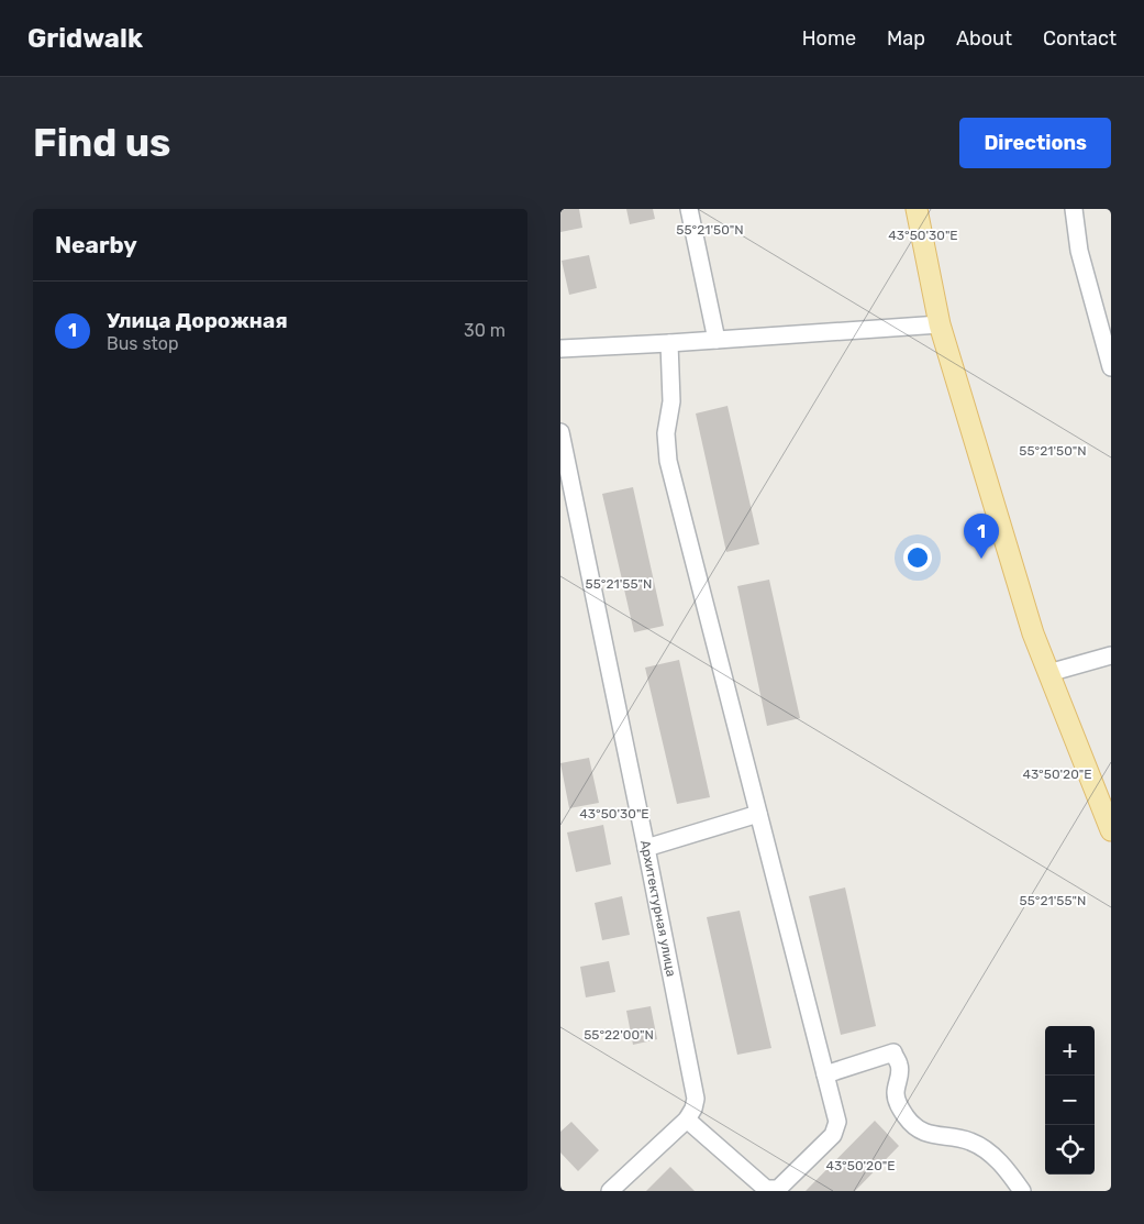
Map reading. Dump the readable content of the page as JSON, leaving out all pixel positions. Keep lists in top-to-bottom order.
{
  "streets": {
    "street": ["Архитектурная улица"]
  },
  "page": {
    "header": "Gridwalk",
    "nav": [
      "Home",
      "Map",
      "About",
      "Contact"
    ],
    "buttons": "Directions",
    "title": "Find us",
    "heading": "Nearby",
    "list": [
      {
        "mark": "1",
        "name": "Улица Дорожная",
        "note": "Bus stop",
        "value": "30 m"
      }
    ],
    "pins": "1",
    "map_buttons": ["+", "−"]
  },
  "coordinates": [
    "55°21'50\"N",
    "43°50'30\"E",
    "55°21'55\"N",
    "43°50'20\"E",
    "55°22'00\"N"
  ]
}
